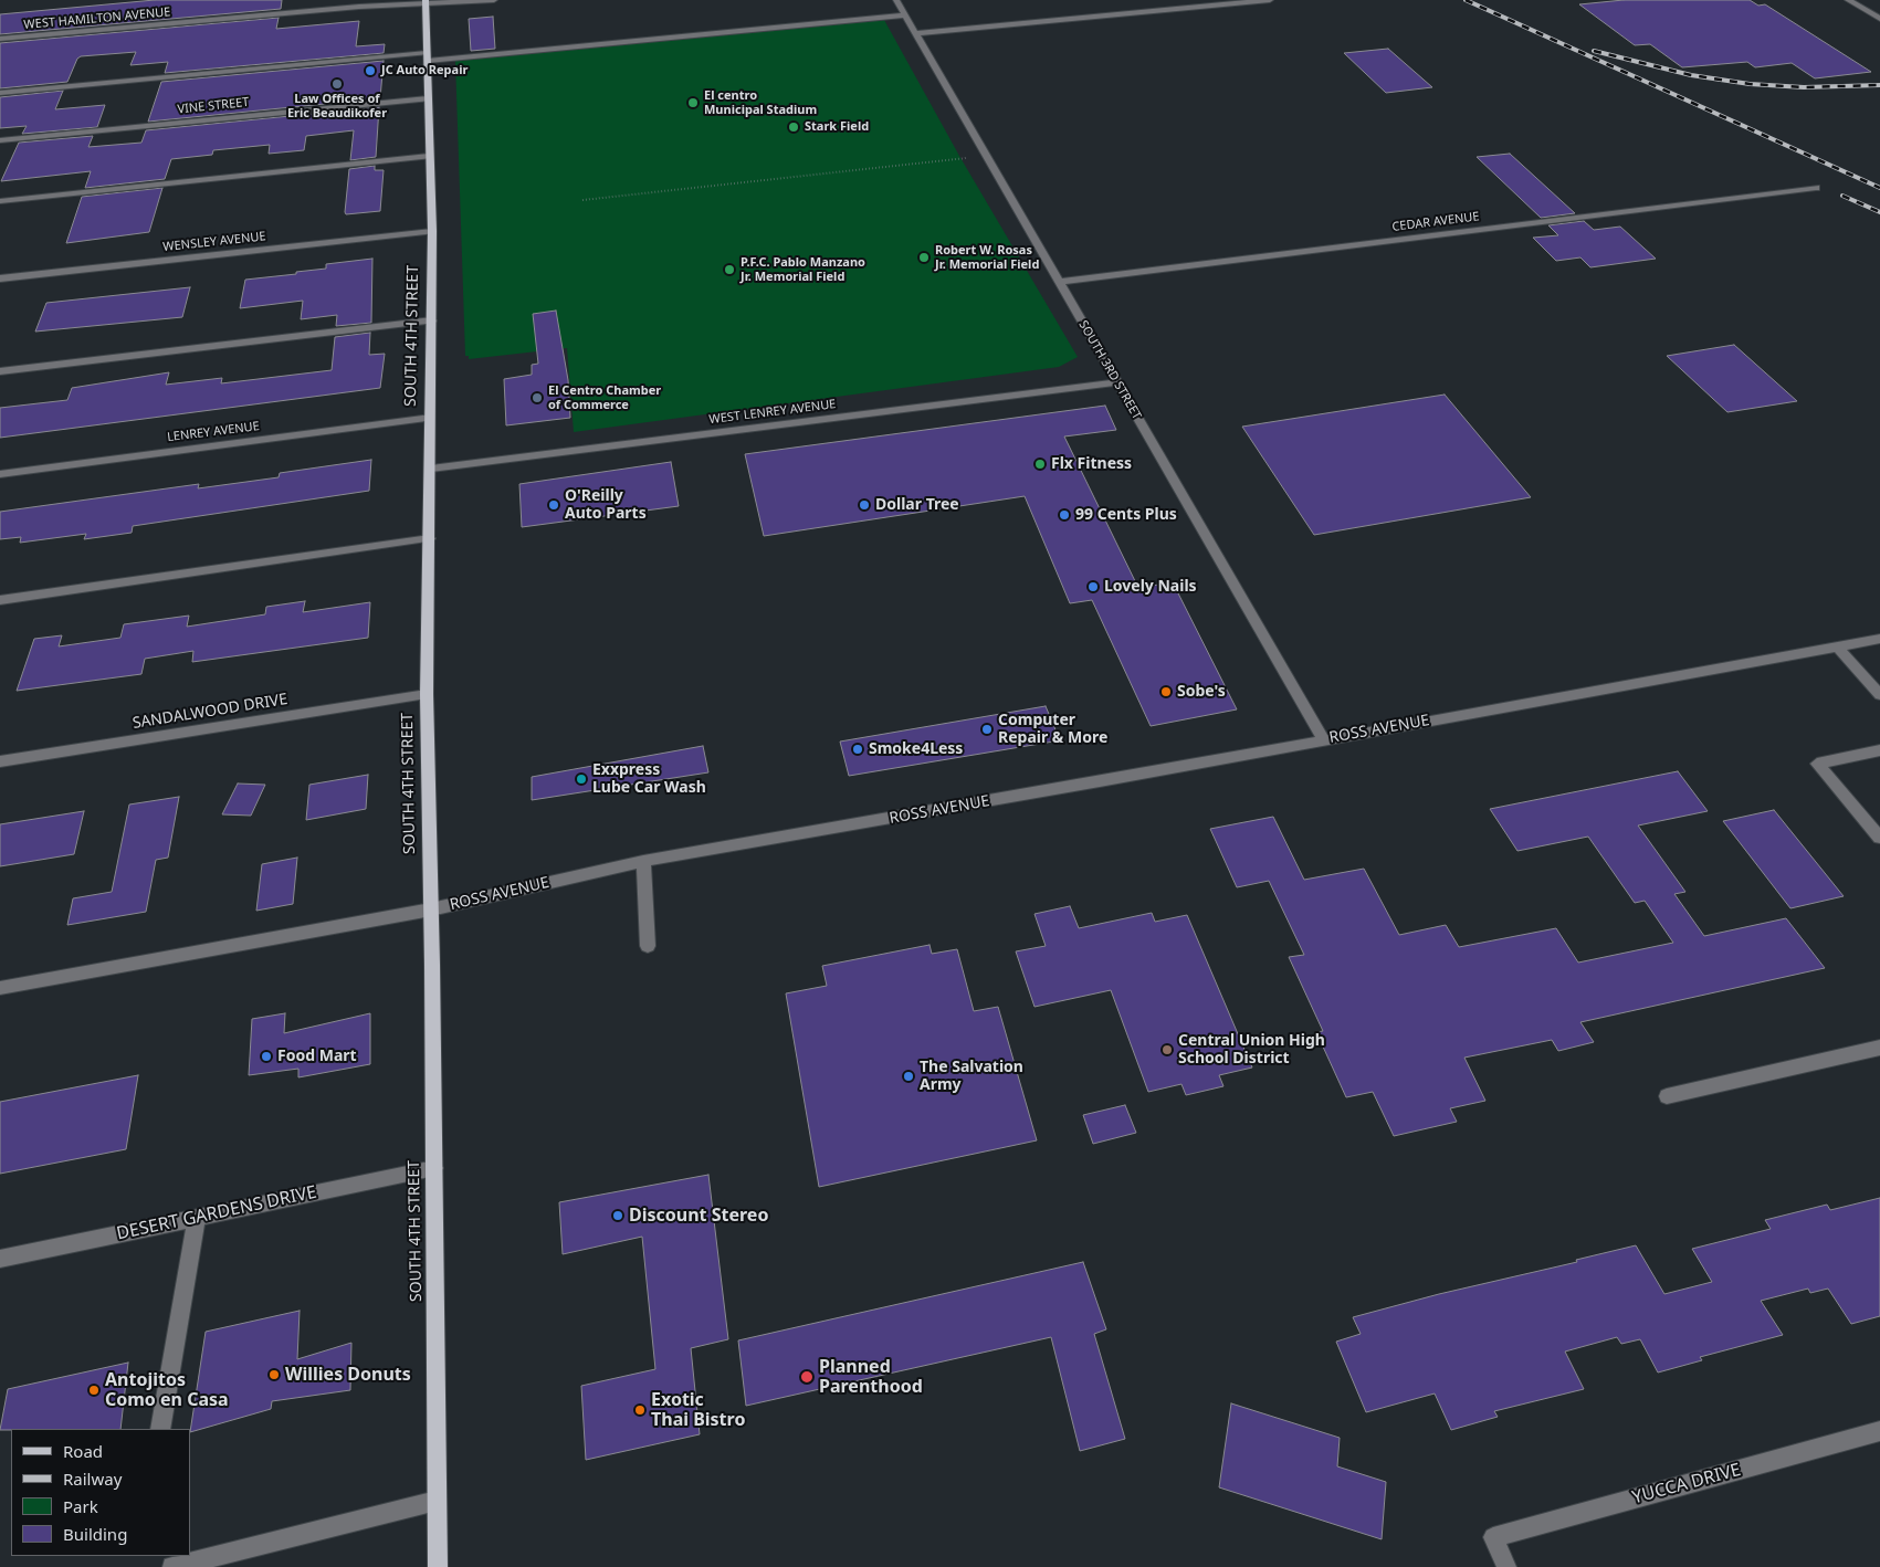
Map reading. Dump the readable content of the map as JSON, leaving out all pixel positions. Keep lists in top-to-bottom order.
{
  "streets": {
    "main road": ["SOUTH 4TH STREET"],
    "street": [
      "WEST HAMILTON AVENUE",
      "VINE STREET",
      "CEDAR AVENUE",
      "WENSLEY AVENUE",
      "SOUTH 3RD STREET",
      "WEST LENREY AVENUE",
      "LENREY AVENUE",
      "SANDALWOOD DRIVE",
      "ROSS AVENUE",
      "DESERT GARDENS DRIVE",
      "YUCCA DRIVE"
    ]
  },
  "crossings": [
    ["WEST HAMILTON AVENUE", "SOUTH 4TH STREET"],
    ["VINE STREET", "SOUTH 4TH STREET"],
    ["CEDAR AVENUE", "SOUTH 3RD STREET"],
    ["WENSLEY AVENUE", "SOUTH 4TH STREET"],
    ["SOUTH 4TH STREET", "WEST LENREY AVENUE"],
    ["SOUTH 4TH STREET", "LENREY AVENUE"],
    ["SOUTH 4TH STREET", "SANDALWOOD DRIVE"],
    ["SOUTH 4TH STREET", "ROSS AVENUE"],
    ["SOUTH 4TH STREET", "DESERT GARDENS DRIVE"],
    ["SOUTH 3RD STREET", "WEST LENREY AVENUE"],
    ["SOUTH 3RD STREET", "ROSS AVENUE"]
  ],
  "places": [
    "JC Auto Repair",
    "Law Offices of Eric Beaudikofer",
    "El centro Municipal Stadium",
    "Stark Field",
    "Robert W. Rosas Jr. Memorial Field",
    "P.F.C. Pablo Manzano Jr. Memorial Field",
    "El Centro Chamber of Commerce",
    "Flx Fitness",
    "O'Reilly Auto Parts",
    "Dollar Tree",
    "99 Cents Plus",
    "Lovely Nails",
    "Sobe's",
    "Computer Repair & More",
    "Smoke4Less",
    "Exxpress Lube Car Wash",
    "Central Union High School District",
    "Food Mart",
    "The Salvation Army",
    "Discount Stereo",
    "Willies Donuts",
    "Planned Parenthood",
    "Antojitos Como en Casa",
    "Exotic Thai Bistro"
  ],
  "legend": [
    "Road",
    "Railway",
    "Park",
    "Building"
  ]
}
